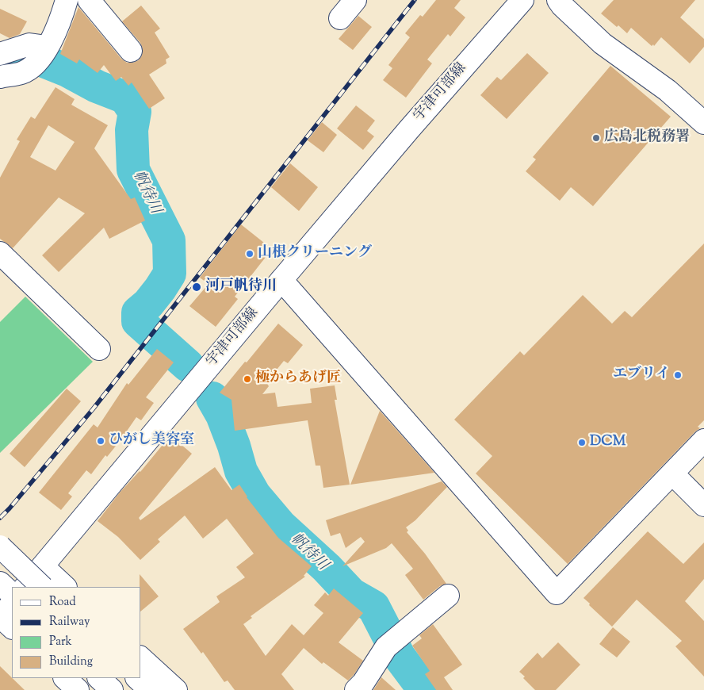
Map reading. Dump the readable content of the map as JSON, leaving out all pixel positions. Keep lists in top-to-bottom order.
{
  "streets": {
    "main road": ["宇津可部線"]
  },
  "water": ["帆待川"],
  "places": [
    "広島北税務署",
    "山根クリーニング",
    "河戸帆待川",
    "エブリイ",
    "極からあげ匠",
    "ひがし美容室",
    "DCM"
  ],
  "legend": [
    "Road",
    "Railway",
    "Park",
    "Building"
  ]
}
